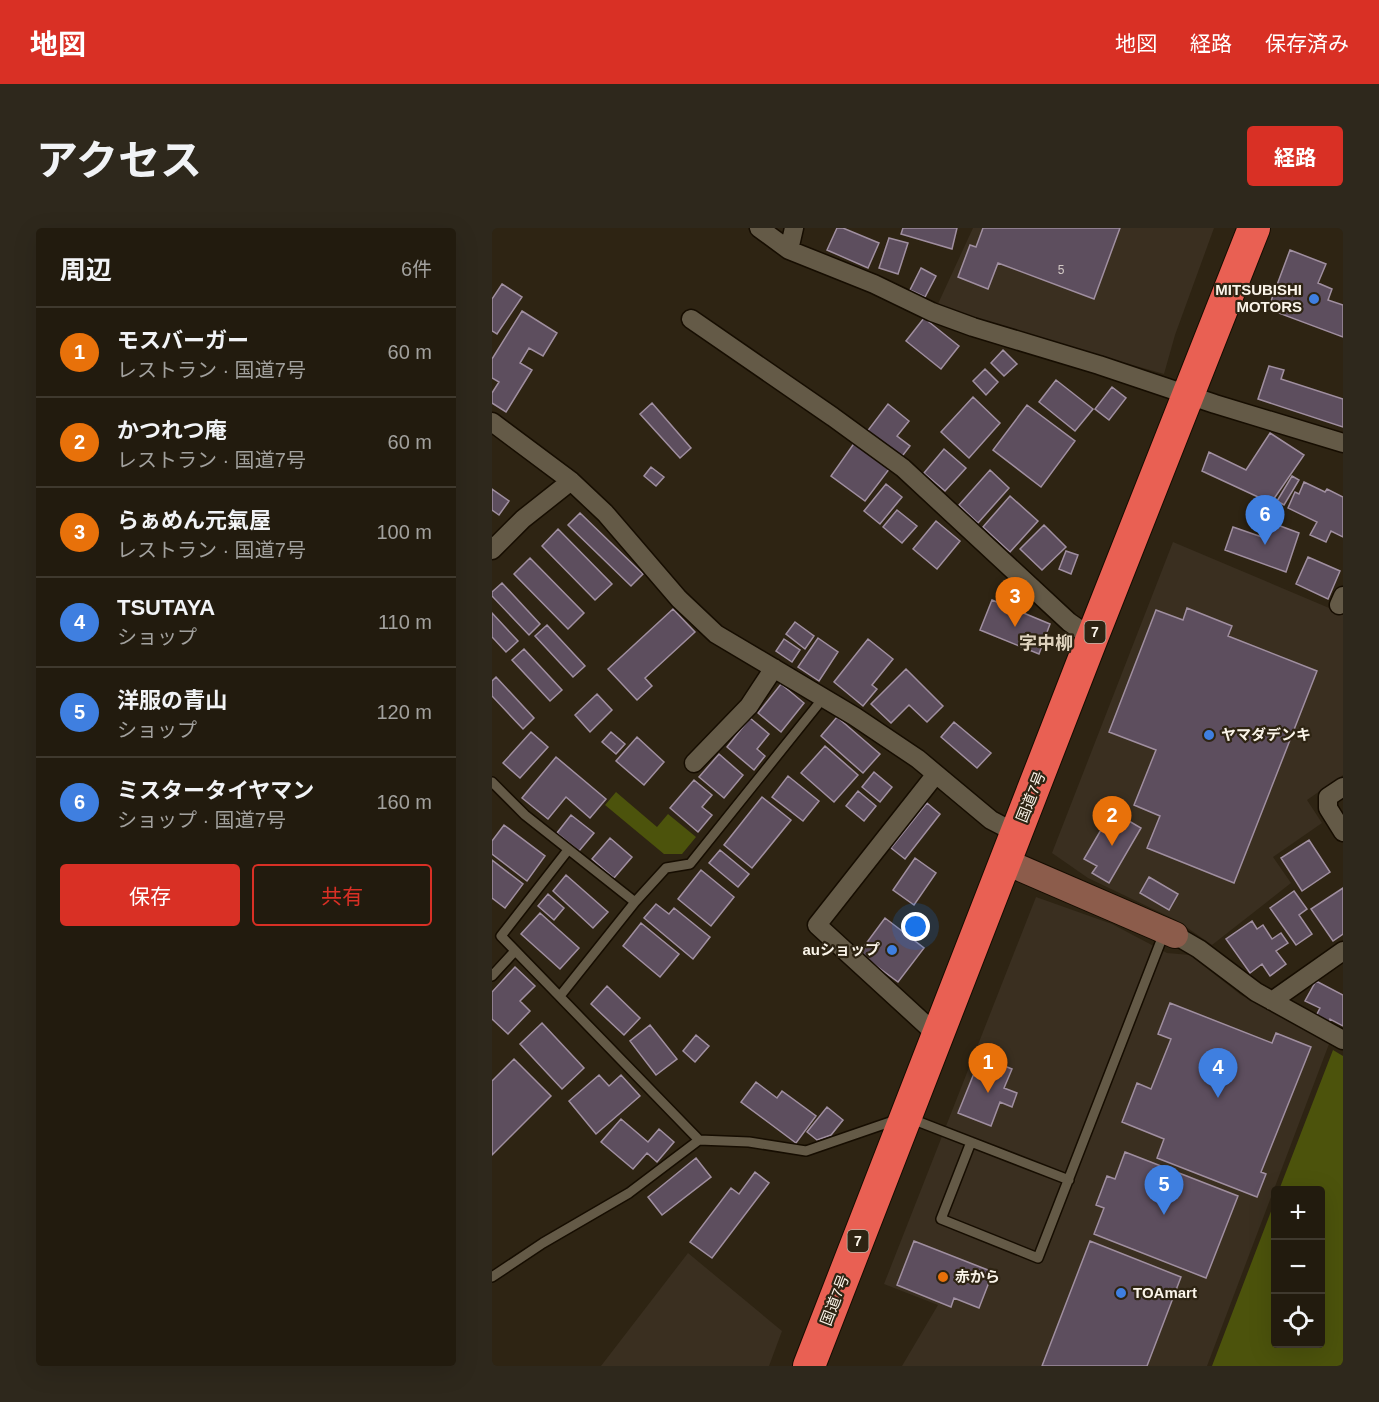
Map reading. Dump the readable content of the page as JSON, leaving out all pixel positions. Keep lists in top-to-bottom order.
{
  "streets": {
    "highway": ["7", "国道7号"]
  },
  "districts": ["字中柳"],
  "places": [
    "MITSUBISHI MOTORS",
    "ヤマダデンキ",
    "auショップ",
    "赤から",
    "TOAmart"
  ],
  "house_numbers": ["5"],
  "page": {
    "header": "地図",
    "nav": ["地図", "経路", "保存済み"],
    "title": "アクセス",
    "buttons": [
      "経路",
      ["保存", "共有"]
    ],
    "heading": ["周辺", "6件"],
    "list": [
      {
        "mark": "1",
        "name": "モスバーガー",
        "note": "レストラン · 国道7号",
        "value": "60 m"
      },
      {
        "mark": "2",
        "name": "かつれつ庵",
        "note": "レストラン · 国道7号",
        "value": "60 m"
      },
      {
        "mark": "3",
        "name": "らぁめん元氣屋",
        "note": "レストラン · 国道7号",
        "value": "100 m"
      },
      {
        "mark": "4",
        "name": "TSUTAYA",
        "note": "ショップ",
        "value": "110 m"
      },
      {
        "mark": "5",
        "name": "洋服の青山",
        "note": "ショップ",
        "value": "120 m"
      },
      {
        "mark": "6",
        "name": "ミスタータイヤマン",
        "note": "ショップ · 国道7号",
        "value": "160 m"
      }
    ],
    "pins": [
      "6",
      "3",
      "2",
      "1",
      "4",
      "5"
    ],
    "map_buttons": ["+", "−"]
  }
}
